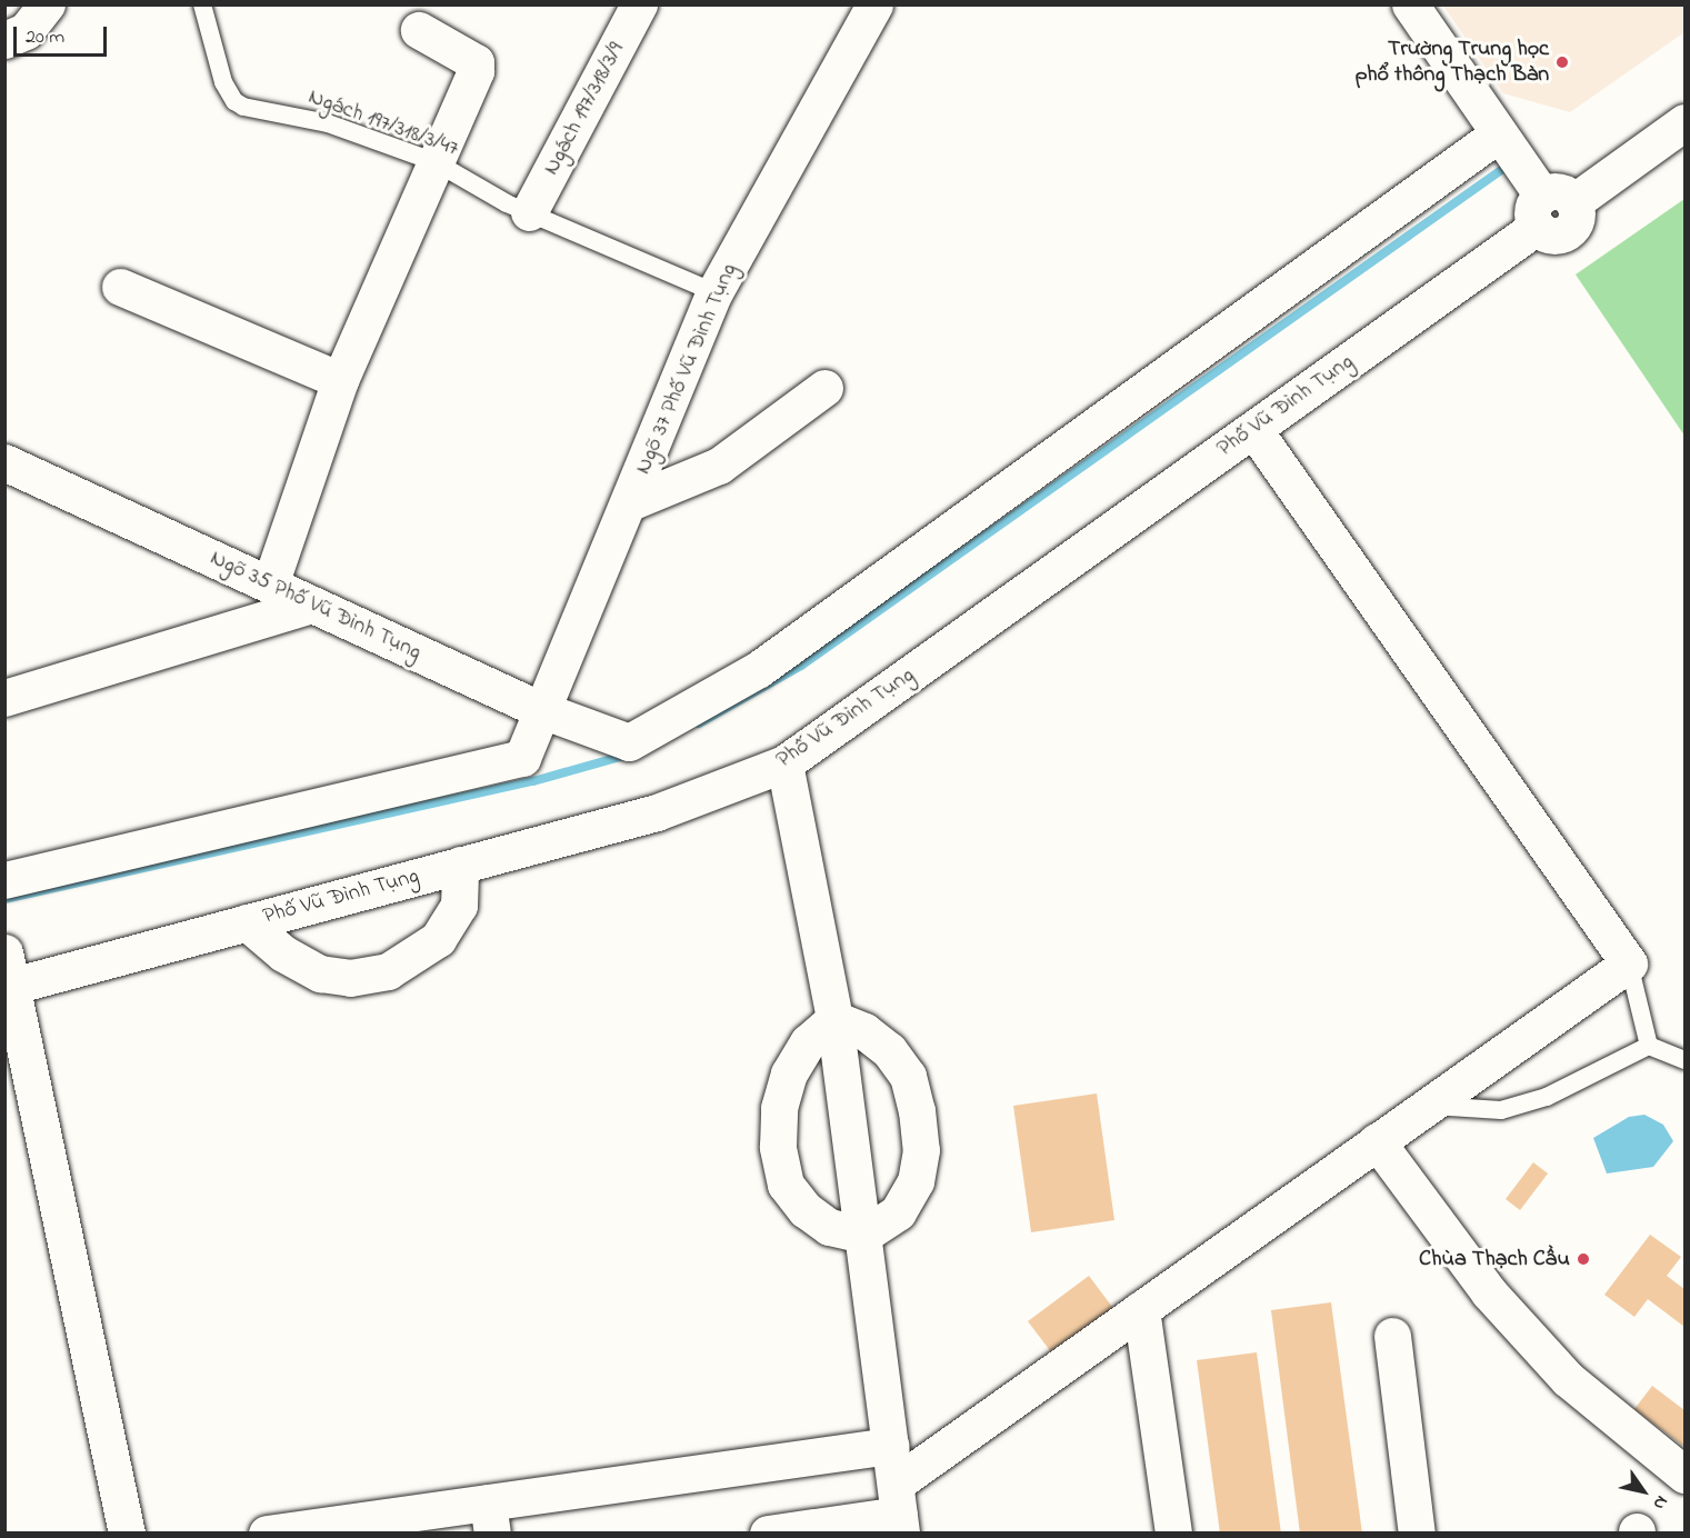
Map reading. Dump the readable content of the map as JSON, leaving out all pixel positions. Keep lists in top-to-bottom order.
{
  "streets": {
    "street": [
      "Ngách 197/318/3/9",
      "Ngõ 37 Phố Vũ Đình Tụng",
      "Phố Vũ Đình Tụng",
      "Ngõ 35 Phố Vũ Đình Tụng"
    ],
    "lane": ["Ngách 197/318/3/47"]
  },
  "crossings": [
    ["Ngách 197/318/3/9", "Ngách 197/318/3/47"],
    ["Ngách 197/318/3/47", "Ngõ 37 Phố Vũ Đình Tụng"],
    ["Ngõ 37 Phố Vũ Đình Tụng", "Ngõ 35 Phố Vũ Đình Tụng"]
  ],
  "places": ["Trường Trung học phổ thông Thạch Bàn", "Chùa Thạch Cầu"],
  "scale_bar": "20 m",
  "north": "bottom right"
}
